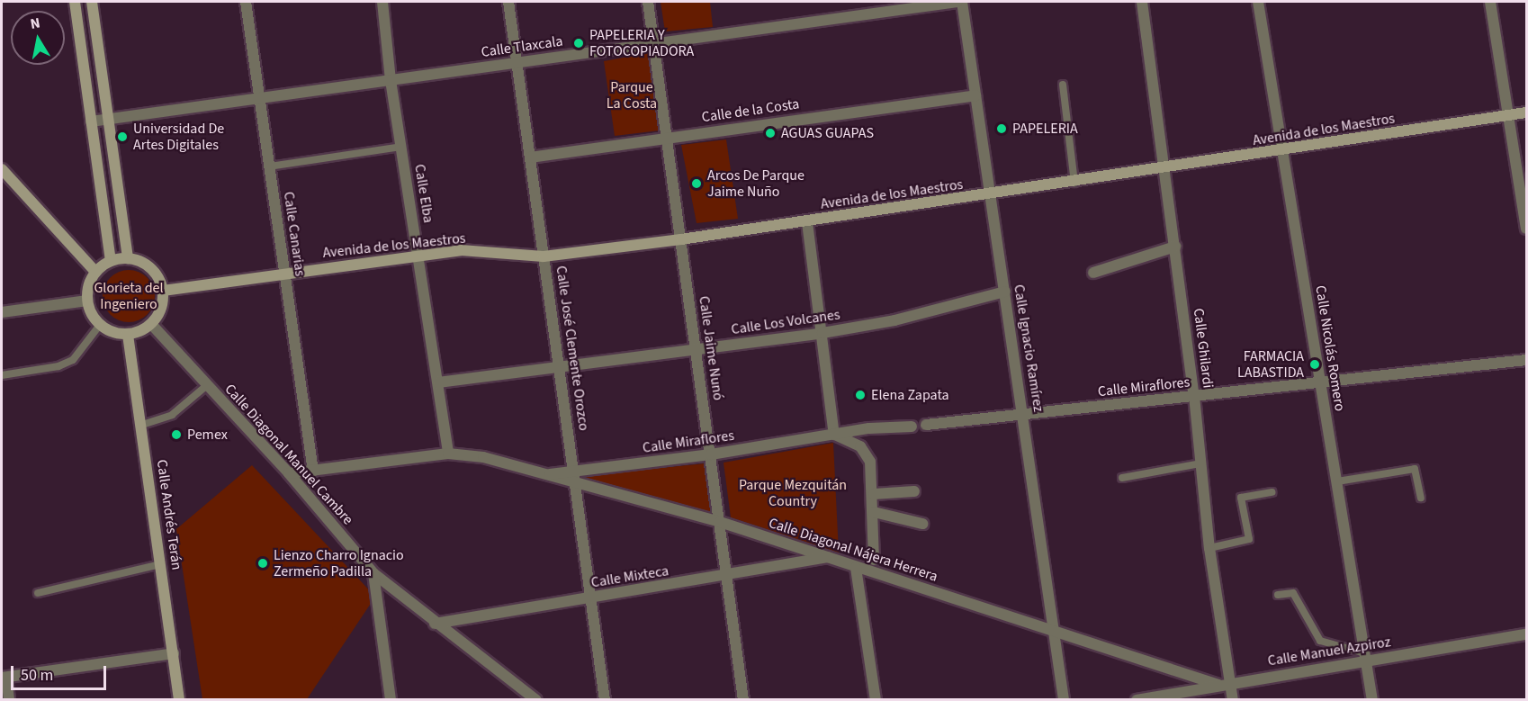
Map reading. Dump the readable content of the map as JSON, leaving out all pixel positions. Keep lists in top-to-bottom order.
{
  "streets": {
    "street": [
      "Calle Tlaxcala",
      "Calle de la Costa",
      "Avenida de los Maestros",
      "Calle Elba",
      "Calle Canarias",
      "Calle Los Volcanes",
      "Calle José Clemente Orozco",
      "Calle Jaime Nunó",
      "Calle Ignacio Ramírez",
      "Calle Ghilardi",
      "Calle Nicolás Romero",
      "Calle Miraflores",
      "Calle Diagonal Manuel Cambre",
      "Calle Andrés Terán",
      "Calle Diagonal Nájera Herrera",
      "Calle Mixteca",
      "Calle Manuel Azpiroz"
    ]
  },
  "crossings": [
    ["Calle Tlaxcala", "Calle Elba"],
    ["Calle Tlaxcala", "Calle Canarias"],
    ["Calle Tlaxcala", "Calle José Clemente Orozco"],
    ["Calle Tlaxcala", "Calle Jaime Nunó"],
    ["Calle de la Costa", "Calle José Clemente Orozco"],
    ["Calle de la Costa", "Calle Jaime Nunó"],
    ["Calle de la Costa", "Calle Ignacio Ramírez"],
    ["Avenida de los Maestros", "Calle Elba"],
    ["Avenida de los Maestros", "Calle Canarias"],
    ["Avenida de los Maestros", "Calle José Clemente Orozco"],
    ["Avenida de los Maestros", "Calle Jaime Nunó"],
    ["Avenida de los Maestros", "Calle Ignacio Ramírez"],
    ["Avenida de los Maestros", "Calle Ghilardi"],
    ["Avenida de los Maestros", "Calle Nicolás Romero"],
    ["Avenida de los Maestros", "Calle Diagonal Manuel Cambre"],
    ["Avenida de los Maestros", "Calle Andrés Terán"],
    ["Calle Elba", "Calle Los Volcanes"],
    ["Calle Elba", "Calle Diagonal Nájera Herrera"],
    ["Calle Canarias", "Calle Diagonal Nájera Herrera"],
    ["Calle Los Volcanes", "Calle José Clemente Orozco"],
    ["Calle Los Volcanes", "Calle Jaime Nunó"],
    ["Calle Los Volcanes", "Calle Ignacio Ramírez"],
    ["Calle José Clemente Orozco", "Calle Miraflores"],
    ["Calle José Clemente Orozco", "Calle Diagonal Nájera Herrera"],
    ["Calle José Clemente Orozco", "Calle Mixteca"],
    ["Calle Jaime Nunó", "Calle Miraflores"],
    ["Calle Jaime Nunó", "Calle Diagonal Nájera Herrera"],
    ["Calle Jaime Nunó", "Calle Mixteca"],
    ["Calle Ignacio Ramírez", "Calle Miraflores"],
    ["Calle Ignacio Ramírez", "Calle Diagonal Nájera Herrera"],
    ["Calle Ghilardi", "Calle Miraflores"],
    ["Calle Ghilardi", "Calle Manuel Azpiroz"],
    ["Calle Nicolás Romero", "Calle Miraflores"],
    ["Calle Nicolás Romero", "Calle Manuel Azpiroz"],
    ["Calle Miraflores", "Calle Diagonal Nájera Herrera"],
    ["Calle Diagonal Manuel Cambre", "Calle Andrés Terán"],
    ["Calle Diagonal Manuel Cambre", "Calle Diagonal Nájera Herrera"],
    ["Calle Diagonal Manuel Cambre", "Calle Mixteca"],
    ["Calle Diagonal Nájera Herrera", "Calle Mixteca"],
    ["Calle Diagonal Nájera Herrera", "Calle Manuel Azpiroz"]
  ],
  "parks": ["Parque La Costa", "Glorieta del Ingeniero", "Parque Mezquitán Country"],
  "places": [
    "PAPELERIA Y FOTOCOPIADORA",
    "PAPELERIA",
    "AGUAS GUAPAS",
    "Universidad De Artes Digitales",
    "Arcos De Parque Jaime Nuño",
    "FARMACIA LABASTIDA",
    "Elena Zapata",
    "Pemex",
    "Lienzo Charro Ignacio Zermeño Padilla"
  ],
  "scale_bar": "50 m",
  "north": "top"
}
